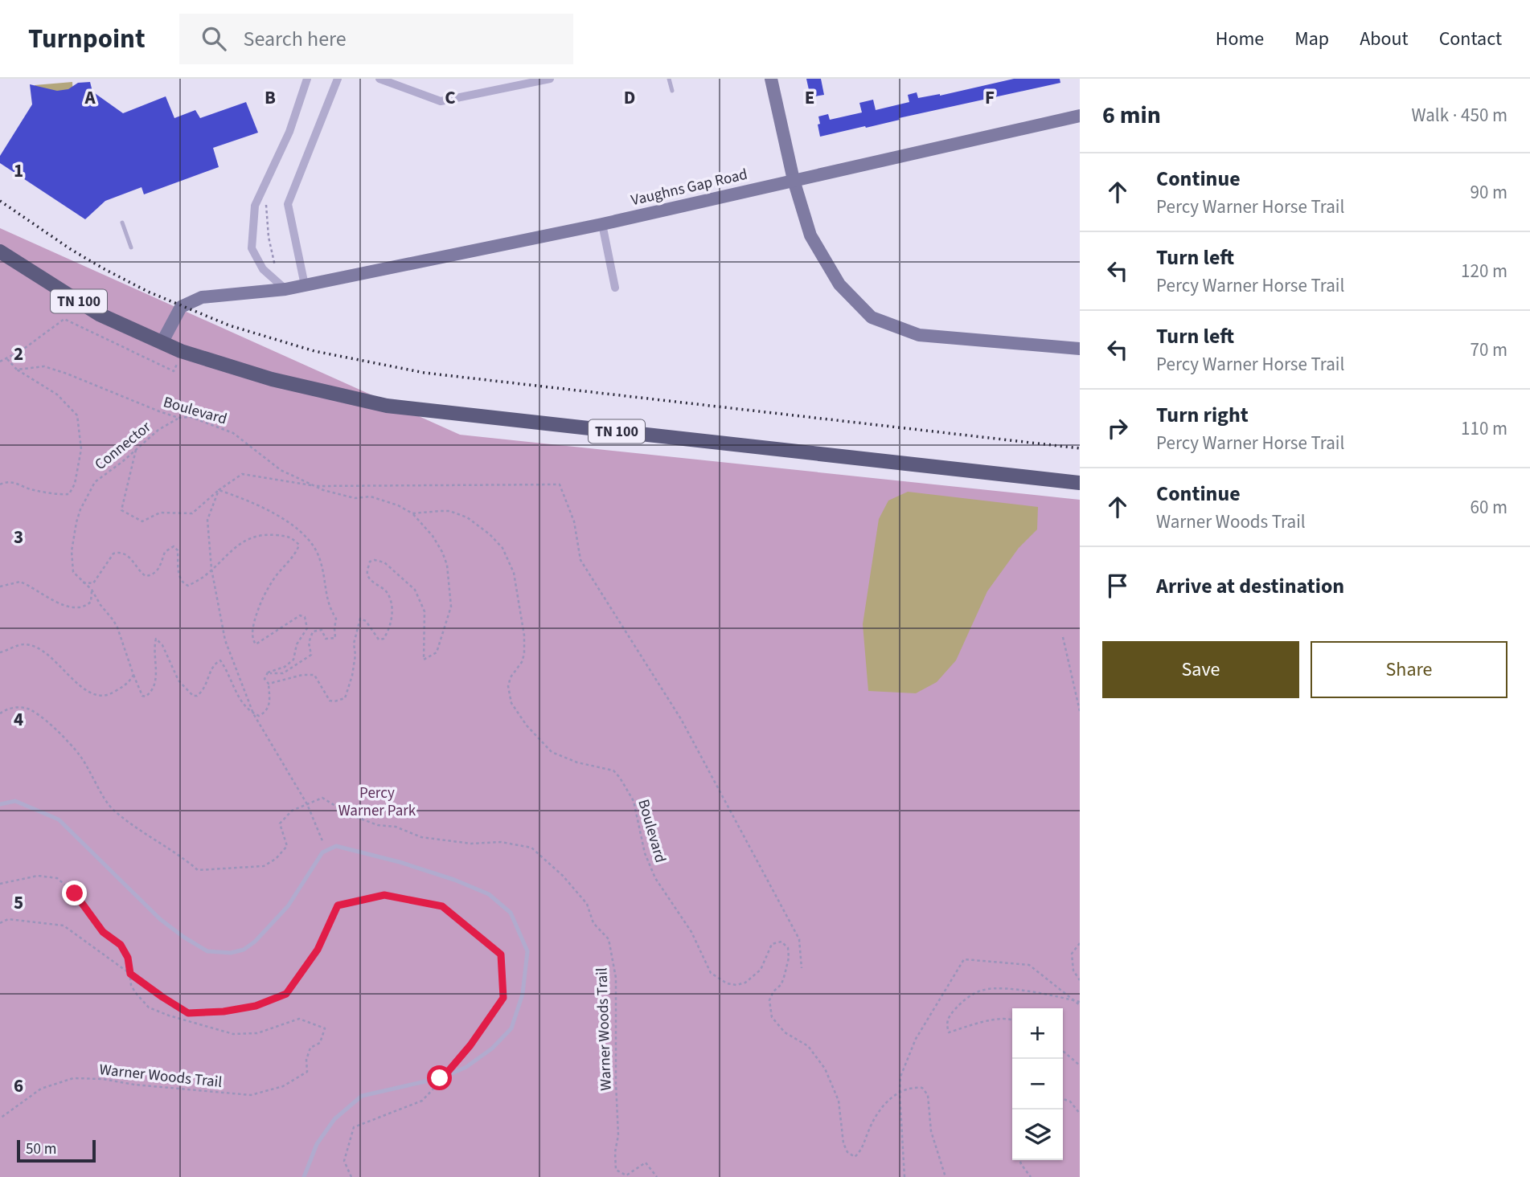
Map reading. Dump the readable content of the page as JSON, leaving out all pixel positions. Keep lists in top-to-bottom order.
{
  "streets": {
    "main road": ["TN 100"],
    "street": ["Vaughns Gap Road"],
    "path": ["Boulevard", "Connector", "Warner Woods Trail"]
  },
  "crossings": [
    ["Vaughns Gap Road", "TN 100"],
    ["Boulevard", "Connector"]
  ],
  "parks": ["Percy Warner Park"],
  "scale_bar": "50 m",
  "page": {
    "header": "Turnpoint",
    "search": "Search here",
    "nav": [
      "Home",
      "Map",
      "About",
      "Contact"
    ],
    "heading": ["6 min", "Walk · 450 m"],
    "list": [
      ["Continue", "Percy Warner Horse Trail", "90 m"],
      ["Turn left", "Percy Warner Horse Trail", "120 m"],
      ["Turn left", "Percy Warner Horse Trail", "70 m"],
      ["Turn right", "Percy Warner Horse Trail", "110 m"],
      ["Continue", "Warner Woods Trail", "60 m"],
      "Arrive at destination"
    ],
    "buttons": ["Save", "Share"],
    "map_buttons": ["+", "−"],
    "scale": "50 m"
  },
  "grid": {
    "columns": [
      "A",
      "B",
      "C",
      "D",
      "E",
      "F"
    ],
    "rows": [
      "1",
      "2",
      "3",
      "4",
      "5",
      "6"
    ]
  }
}
